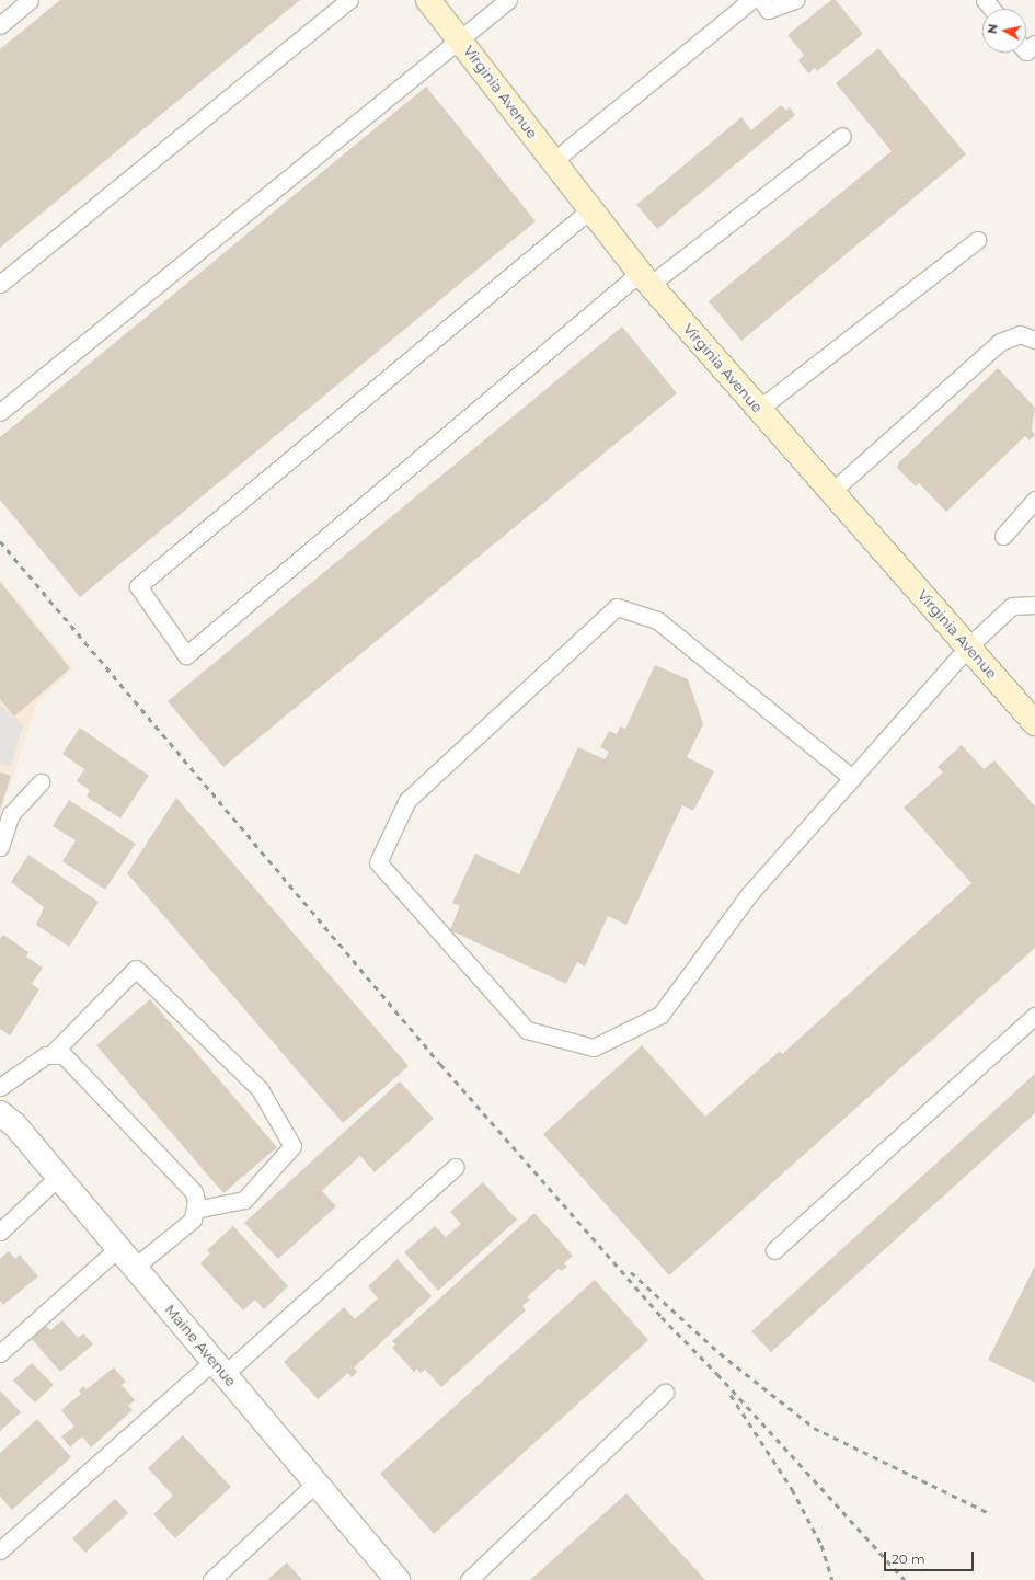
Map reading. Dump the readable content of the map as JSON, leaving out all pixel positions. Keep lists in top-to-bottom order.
{
  "streets": {
    "street": ["Virginia Avenue", "Maine Avenue"]
  },
  "scale_bar": "20 m",
  "north": "left"
}
